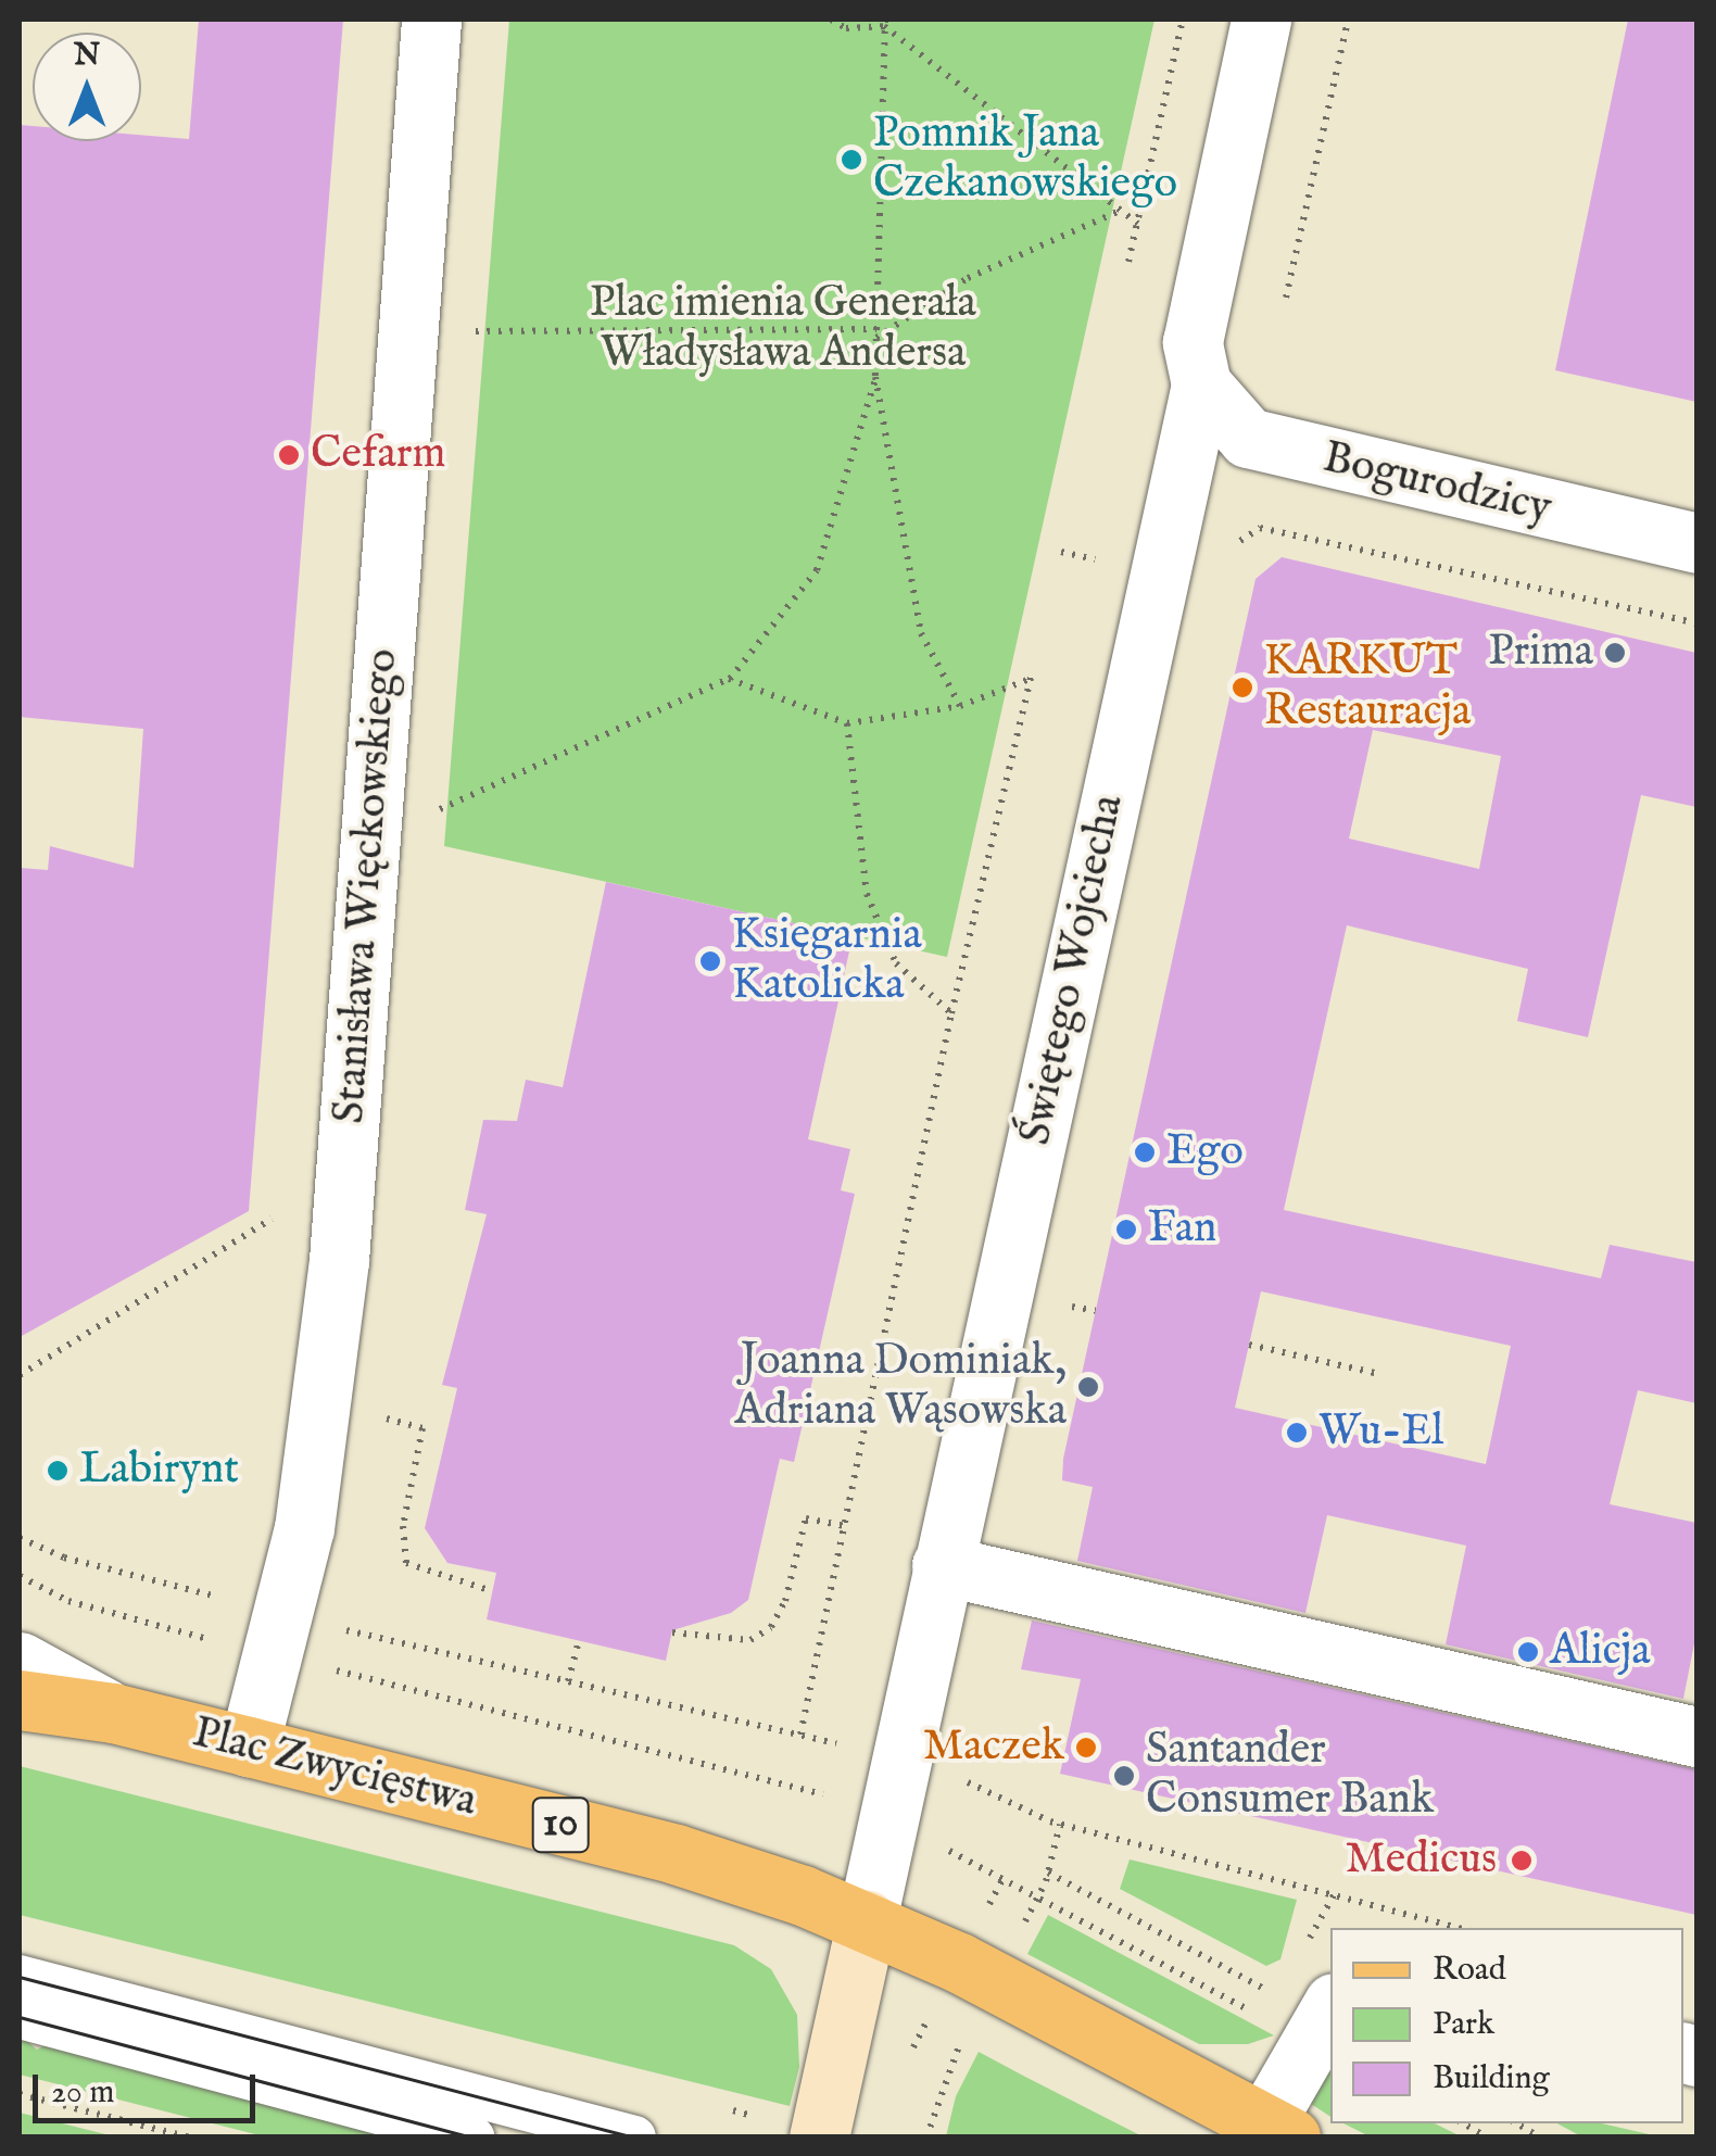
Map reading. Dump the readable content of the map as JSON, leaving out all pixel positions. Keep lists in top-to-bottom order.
{
  "streets": {
    "main road": ["Plac Zwycięstwa", "10"],
    "street": ["Bogurodzicy", "Stanisława Więckowskiego", "Świętego Wojciecha"]
  },
  "crossings": [
    ["Bogurodzicy", "Świętego Wojciecha"],
    ["Stanisława Więckowskiego", "Plac Zwycięstwa"],
    ["Świętego Wojciecha", "Plac Zwycięstwa"]
  ],
  "parks": ["Plac imienia Generała Władysława Andersa"],
  "places": [
    "Pomnik Jana Czekanowskiego",
    "Cefarm",
    "Prima",
    "KARKUT Restauracja",
    "Księgarnia Katolicka",
    "Ego",
    "Fan",
    "Joanna Dominiak, Adriana Wąsowska",
    "Wu-El",
    "Labirynt",
    "Alicja",
    "Maczek",
    "Santander Consumer Bank",
    "Medicus"
  ],
  "legend": ["Road", "Park", "Building"],
  "scale_bar": "20 m",
  "north": "top"
}
